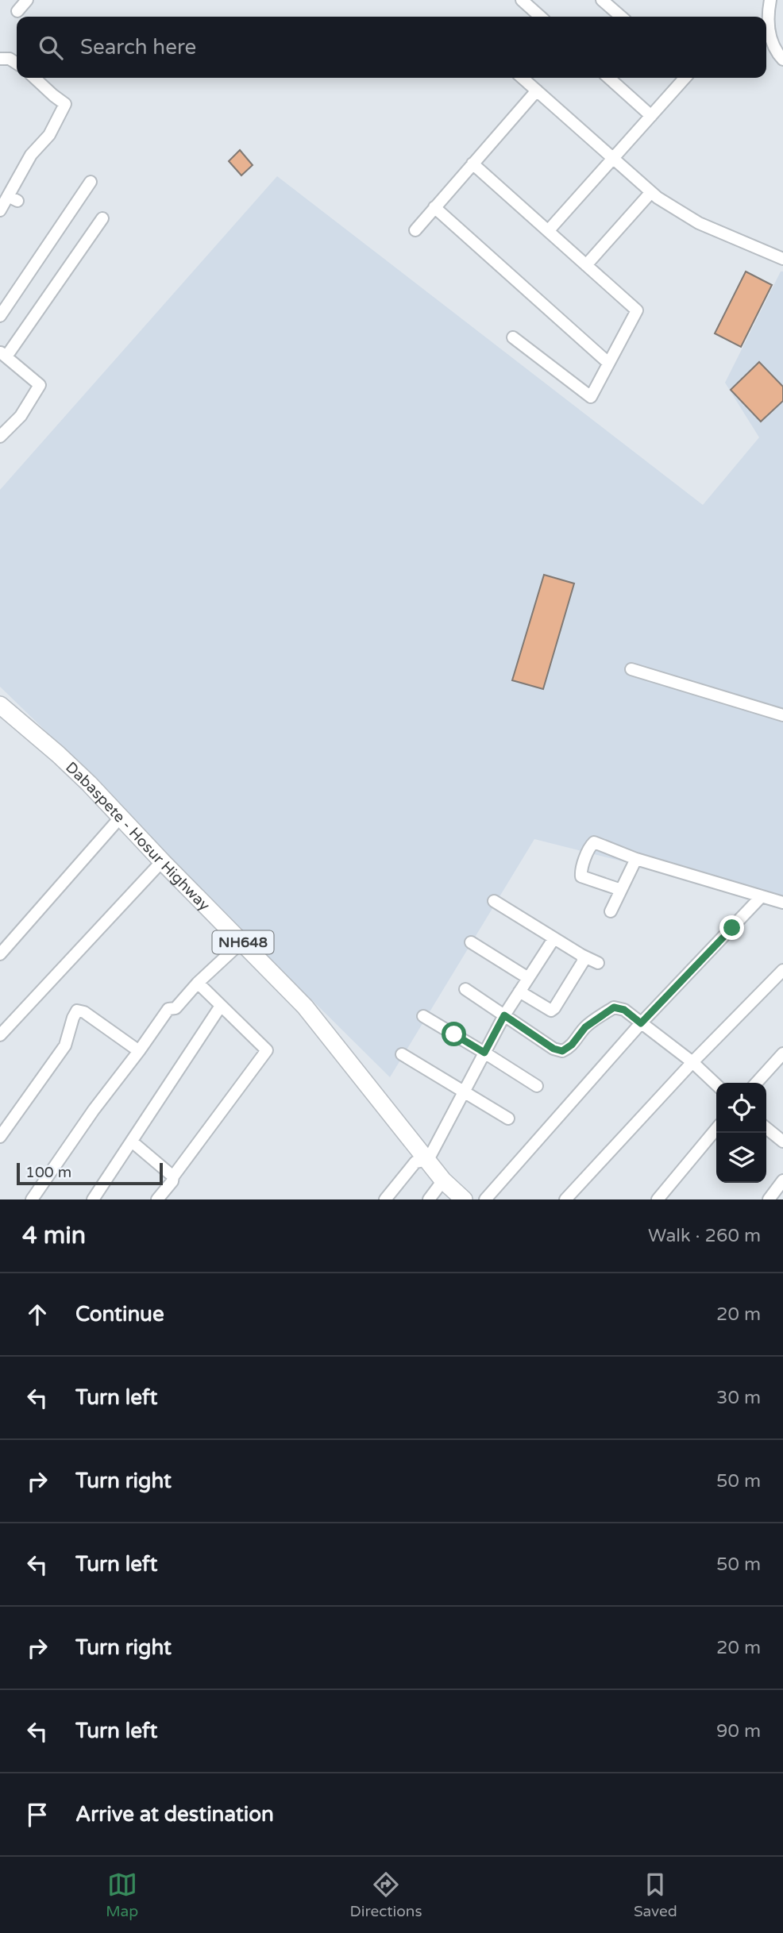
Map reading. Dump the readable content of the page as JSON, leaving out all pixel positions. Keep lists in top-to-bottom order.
{
  "streets": {
    "highway": ["Dabaspete - Hosur Highway", "NH648"]
  },
  "scale_bar": "100 m",
  "page": {
    "search": "Search here",
    "scale": "100 m",
    "heading": ["4 min", "Walk · 260 m"],
    "list": [
      ["Continue", "20 m"],
      ["Turn left", "30 m"],
      ["Turn right", "50 m"],
      ["Turn left", "50 m"],
      ["Turn right", "20 m"],
      ["Turn left", "90 m"],
      "Arrive at destination"
    ],
    "nav": ["Map", "Directions", "Saved"]
  }
}
